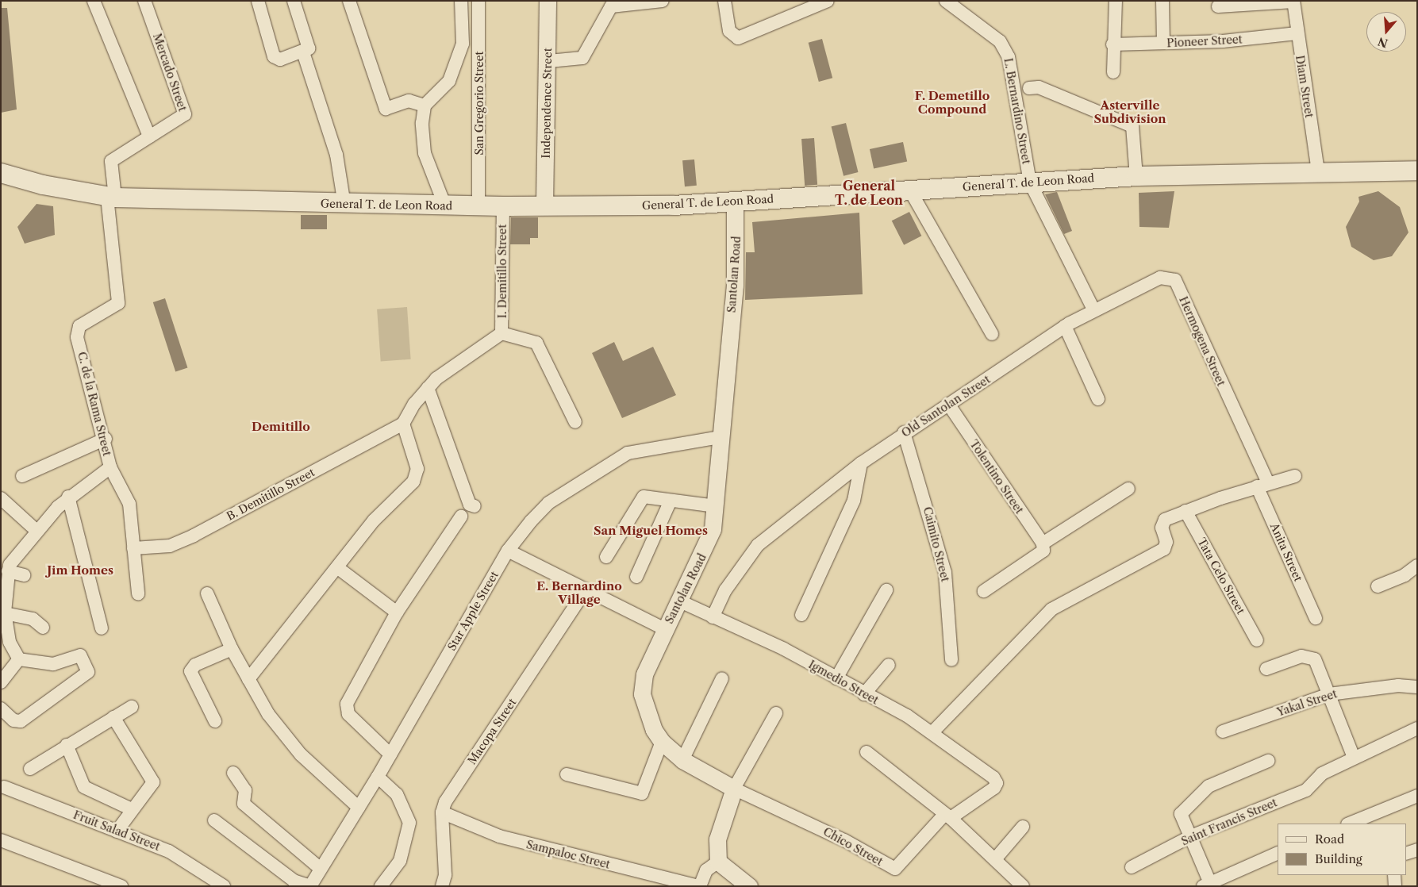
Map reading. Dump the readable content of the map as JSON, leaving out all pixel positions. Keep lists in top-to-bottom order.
{
  "streets": {
    "main road": ["General T. de Leon Road"],
    "street": [
      "Pioneer Street",
      "Mercado Street",
      "Diam Street",
      "San Gregorio Street",
      "Independence Street",
      "L. Bernardino Street",
      "I. Demitillo Street",
      "Santolan Road",
      "Hermogena Street",
      "C. de la Rama Street",
      "Old Santolan Street",
      "Tolentino Street",
      "B. Demitillo Street",
      "Caimito Street",
      "Anita Street",
      "Tata Celo Street",
      "Star Apple Street",
      "Igmedio Street",
      "Yakal Street",
      "Macopa Street",
      "Saint Francis Street",
      "Fruit Salad Street",
      "Chico Street",
      "Sampaloc Street"
    ]
  },
  "crossings": [
    ["Pioneer Street", "Diam Street"],
    ["Mercado Street", "General T. de Leon Road"],
    ["Mercado Street", "C. de la Rama Street"],
    ["Diam Street", "General T. de Leon Road"],
    ["San Gregorio Street", "General T. de Leon Road"],
    ["Independence Street", "General T. de Leon Road"],
    ["L. Bernardino Street", "General T. de Leon Road"],
    ["General T. de Leon Road", "I. Demitillo Street"],
    ["General T. de Leon Road", "Santolan Road"],
    ["General T. de Leon Road", "C. de la Rama Street"],
    ["I. Demitillo Street", "B. Demitillo Street"],
    ["Santolan Road", "Star Apple Street"],
    ["Santolan Road", "Igmedio Street"],
    ["Santolan Road", "Chico Street"],
    ["Hermogena Street", "Old Santolan Street"],
    ["Hermogena Street", "Anita Street"],
    ["Old Santolan Street", "Tolentino Street"],
    ["Old Santolan Street", "Caimito Street"],
    ["Old Santolan Street", "Igmedio Street"],
    ["Igmedio Street", "Chico Street"],
    ["Macopa Street", "Sampaloc Street"]
  ],
  "districts": [
    "F. Demetillo Compound",
    "Asterville Subdivision",
    "General T. de Leon",
    "Demitillo",
    "San Miguel Homes",
    "Jim Homes",
    "E. Bernardino Village"
  ],
  "legend": ["Road", "Building"],
  "north": "bottom"
}
